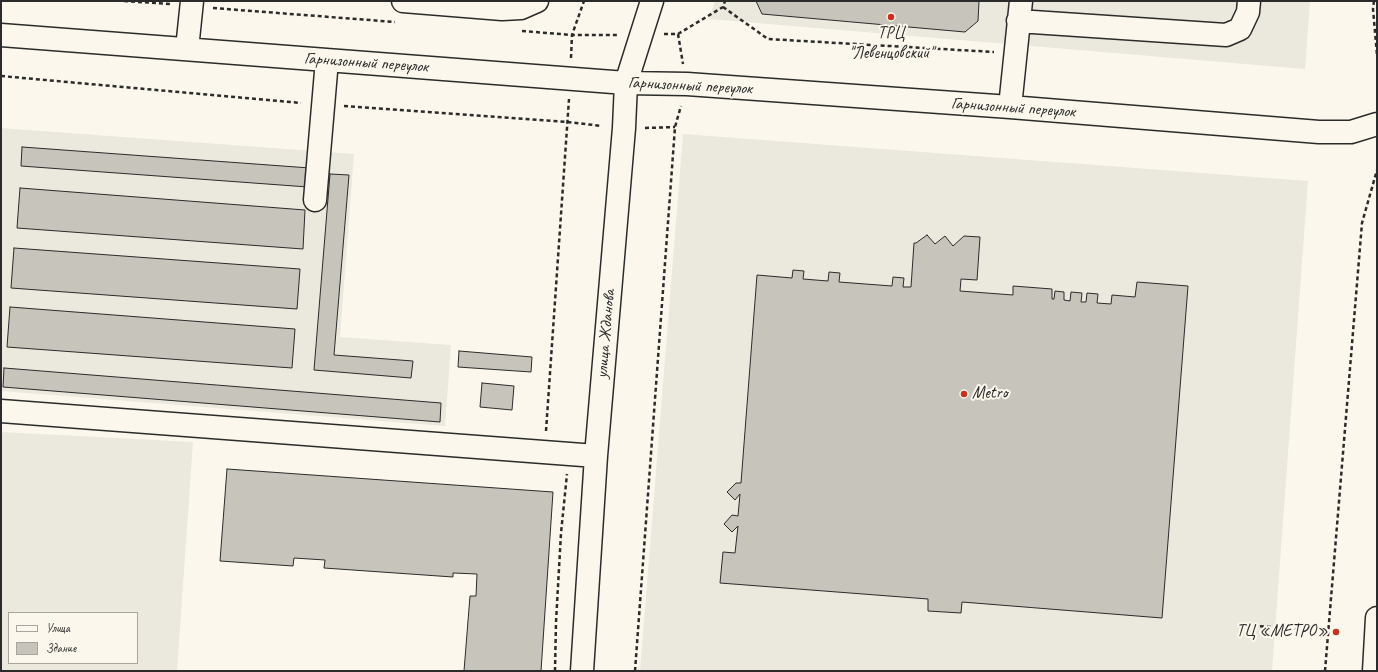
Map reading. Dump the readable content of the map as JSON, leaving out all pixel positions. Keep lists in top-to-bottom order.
{
  "streets": {
    "street": ["Гарнизонный переулок", "улица Жданова"]
  },
  "crossings": [
    ["Гарнизонный переулок", "улица Жданова"]
  ],
  "places": ["ТРЦ \"Левенцовский\"", "Metro", "ТЦ «МЕТРО»"],
  "legend": ["Улица", "Здание"]
}
